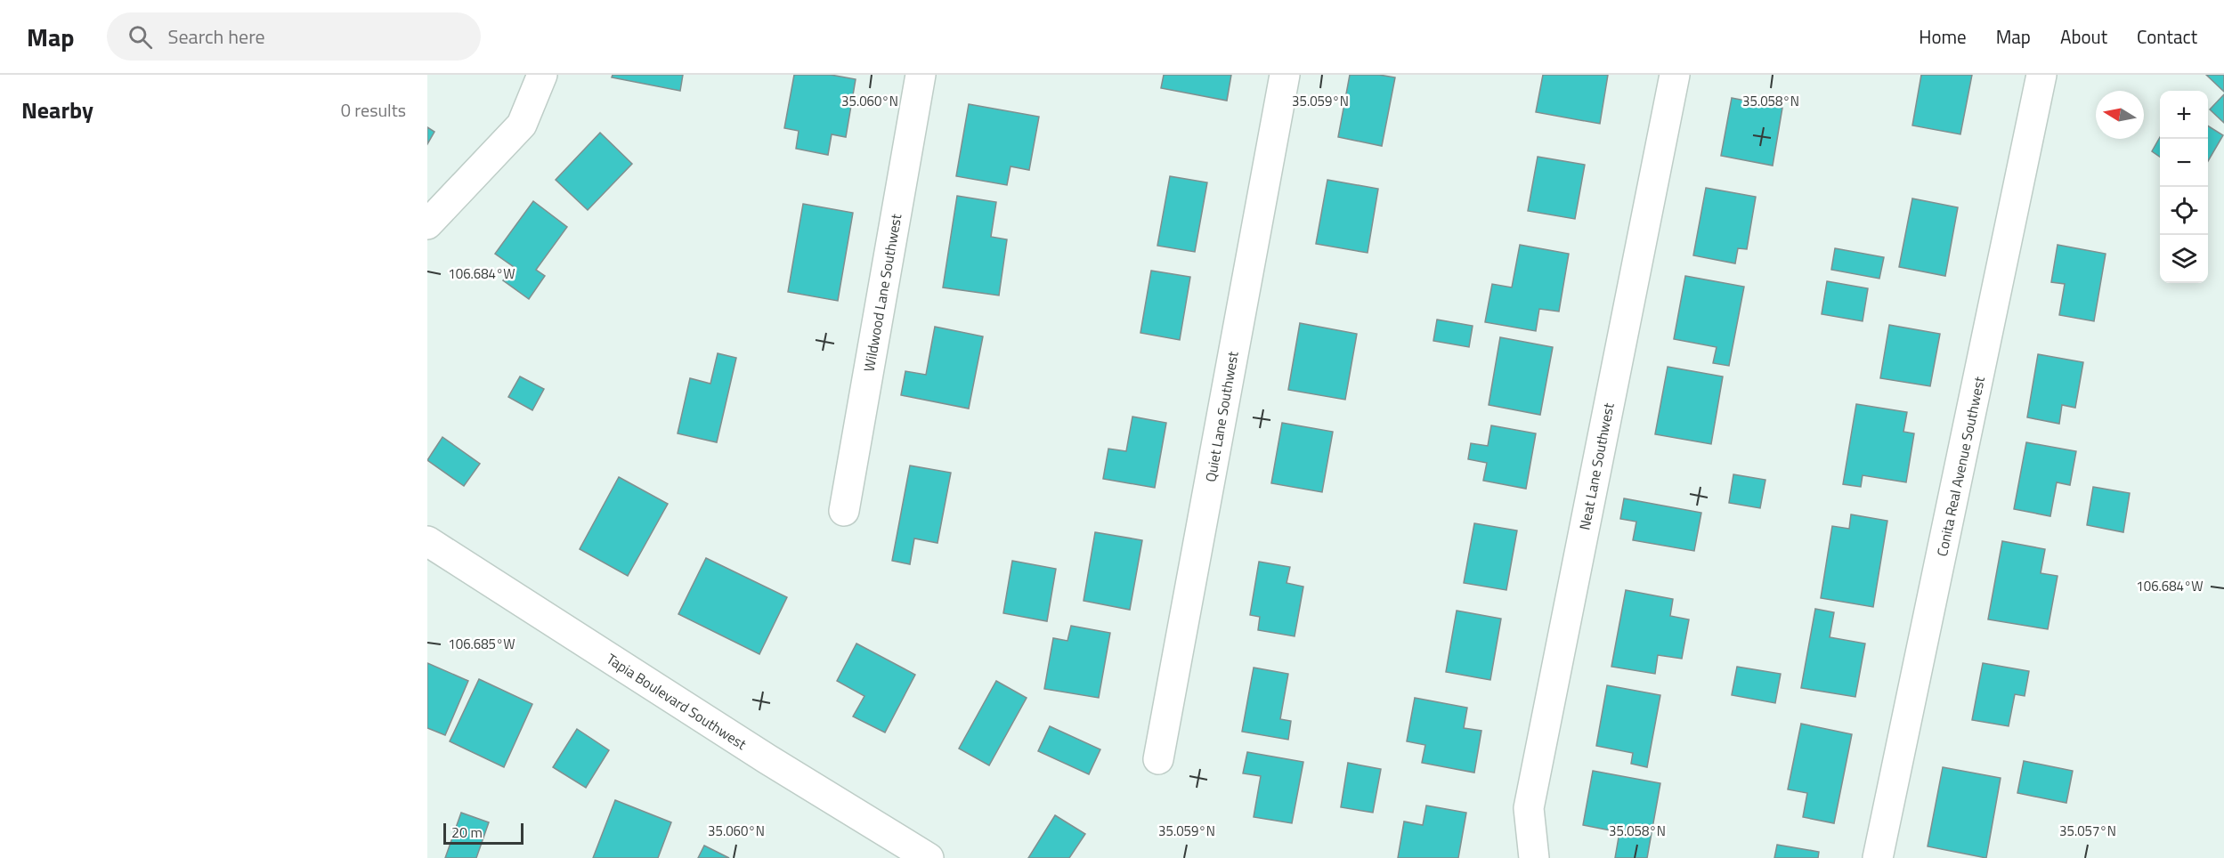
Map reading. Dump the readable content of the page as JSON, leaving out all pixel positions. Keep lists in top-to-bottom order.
{
  "streets": {
    "street": [
      "Wildwood Lane Southwest",
      "Quiet Lane Southwest",
      "Neat Lane Southwest",
      "Conita Real Avenue Southwest",
      "Tapia Boulevard Southwest"
    ]
  },
  "scale_bar": "20 m",
  "north": "left",
  "page": {
    "header": "Map",
    "search": "Search here",
    "nav": [
      "Home",
      "Map",
      "About",
      "Contact"
    ],
    "heading": ["Nearby", "0 results"],
    "map_buttons": ["+", "−"],
    "scale": "20 m"
  },
  "coordinates": [
    "35.060°N",
    "35.059°N",
    "35.058°N",
    "106.684°W",
    "106.685°W",
    "35.057°N"
  ]
}
